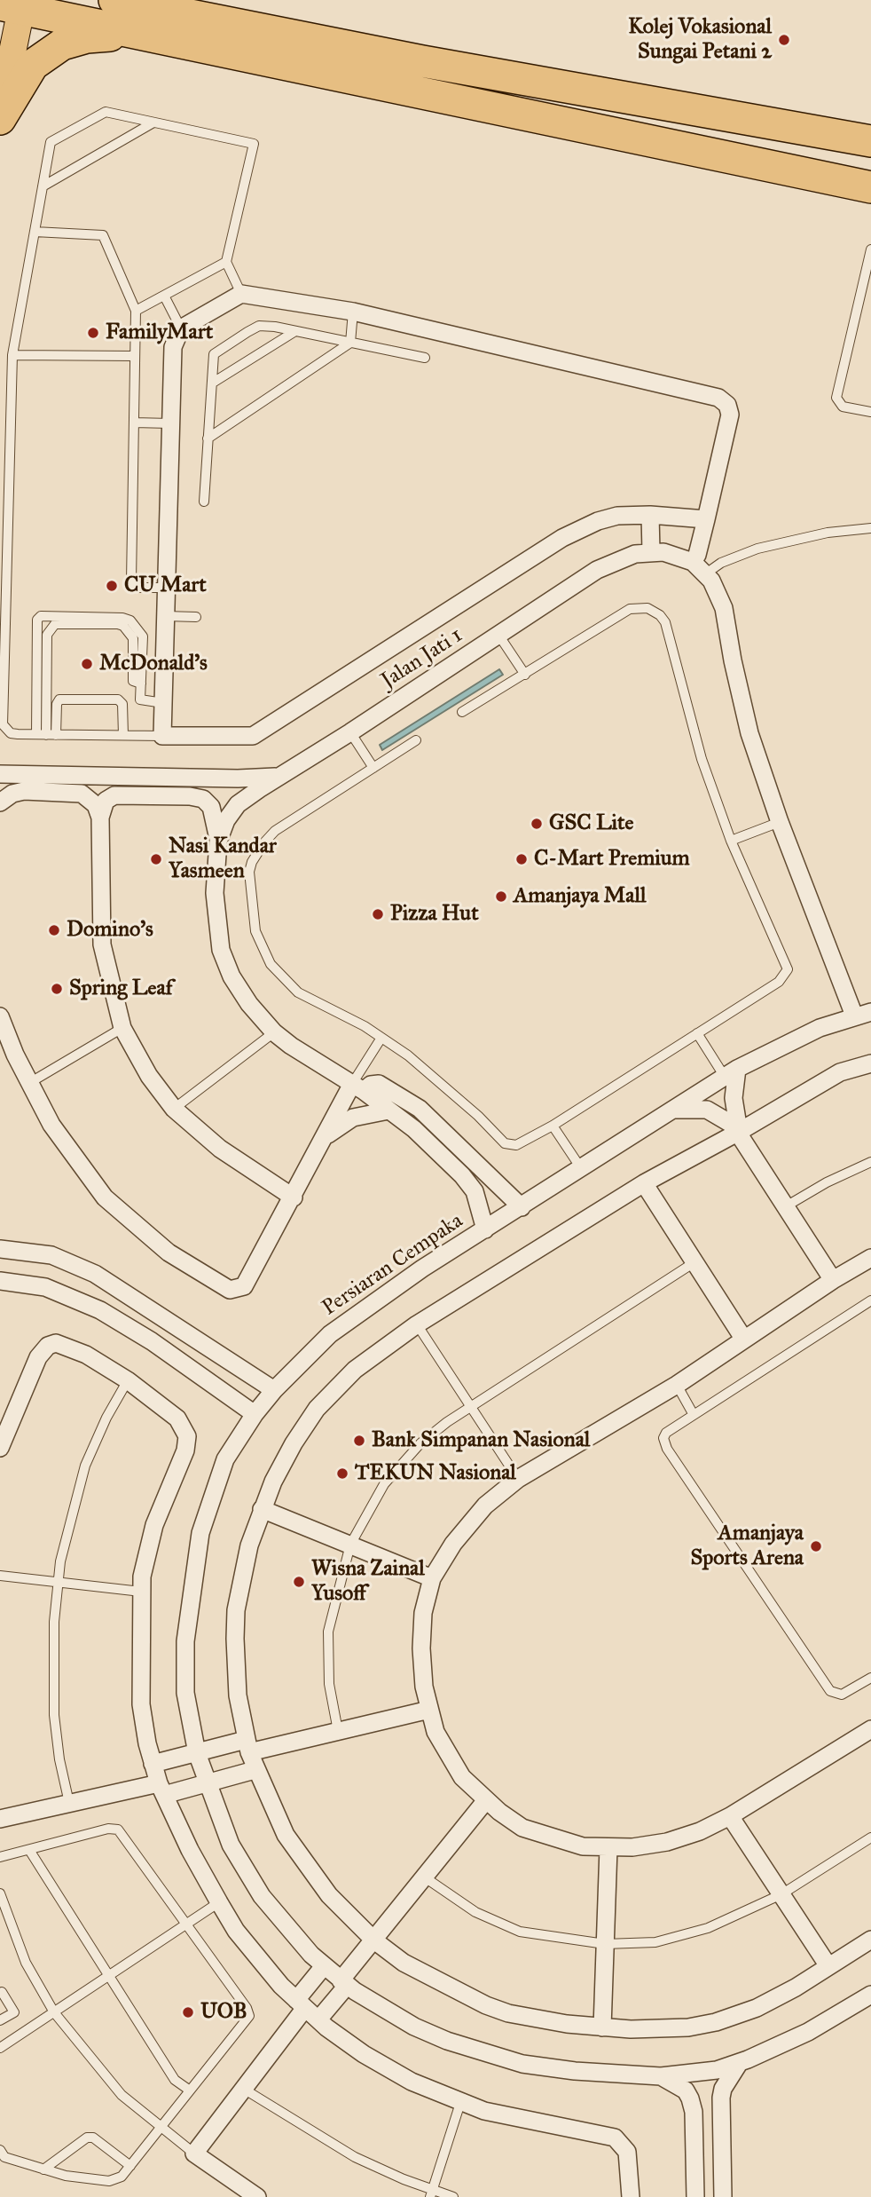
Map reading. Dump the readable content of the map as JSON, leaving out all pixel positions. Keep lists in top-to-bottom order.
{
  "streets": {
    "street": ["Jalan Jati 1", "Persiaran Cempaka"]
  },
  "crossings": [
    ["Jalan Jati 1", "Persiaran Cempaka"]
  ],
  "places": [
    "Kolej Vokasional Sungai Petani 2",
    "FamilyMart",
    "CU Mart",
    "McDonald's",
    "GSC Lite",
    "Nasi Kandar Yasmeen",
    "C-Mart Premium",
    "Amanjaya Mall",
    "Pizza Hut",
    "Domino's",
    "Spring Leaf",
    "Bank Simpanan Nasional",
    "TEKUN Nasional",
    "Amanjaya Sports Arena",
    "Wisna Zainal Yusoff",
    "UOB"
  ]
}
